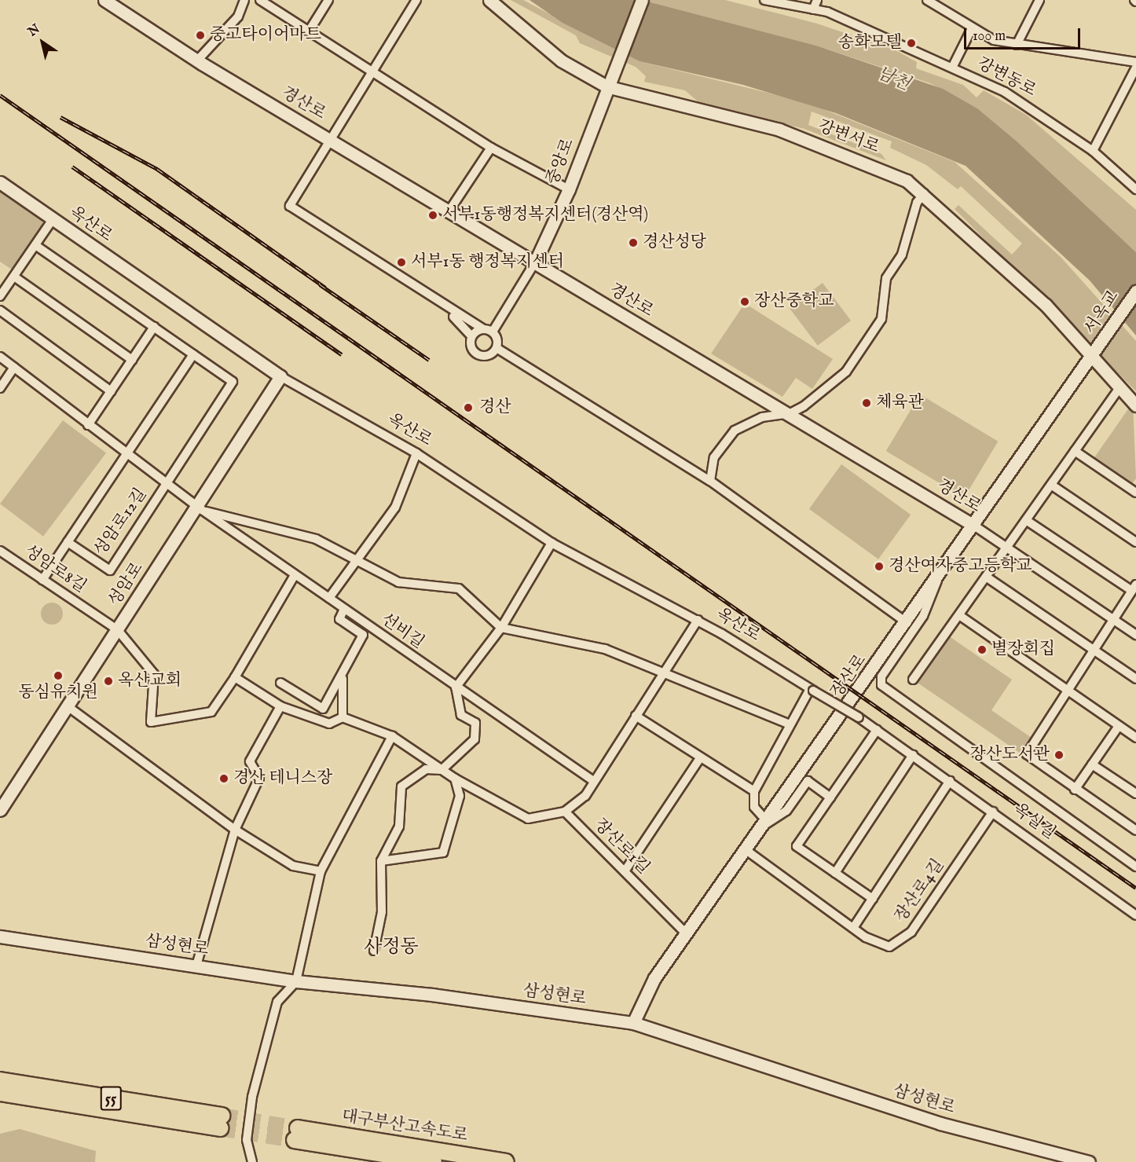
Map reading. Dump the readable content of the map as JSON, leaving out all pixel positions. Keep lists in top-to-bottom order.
{
  "streets": {
    "highway": ["55", "대구부산고속도로"],
    "street": [
      "강변동로",
      "경산로",
      "강변서로",
      "중앙로",
      "옥산로",
      "서옥교",
      "성암로12길",
      "성암로8길",
      "성암로",
      "선비길",
      "장산로",
      "옥실길",
      "장산로1길",
      "장산로4길",
      "삼성현로"
    ]
  },
  "crossings": [
    ["경산로", "중앙로"],
    ["경산로", "장산로"],
    ["강변서로", "중앙로"],
    ["강변서로", "서옥교"],
    ["강변서로", "장산로"],
    ["옥산로", "성암로"],
    ["옥산로", "옥실길"],
    ["서옥교", "장산로"],
    ["성암로12길", "성암로"],
    ["성암로12길", "선비길"],
    ["성암로8길", "성암로"],
    ["성암로", "선비길"],
    ["장산로", "장산로1길"],
    ["장산로", "장산로4길"],
    ["장산로", "삼성현로"],
    ["옥실길", "장산로4길"]
  ],
  "districts": ["사정동"],
  "water": ["남천"],
  "places": [
    "중고타이어마트",
    "송화모텔",
    "서부1동행정복지센터(경산역)",
    "경산성당",
    "서부1동 행정복지센터",
    "장산중학교",
    "체육관",
    "경산",
    "경산여자중고등학교",
    "별장회집",
    "동심유치원",
    "옥산교회",
    "장산도서관",
    "경산 테니스장"
  ],
  "scale_bar": "100 m",
  "north": "top left"
}
